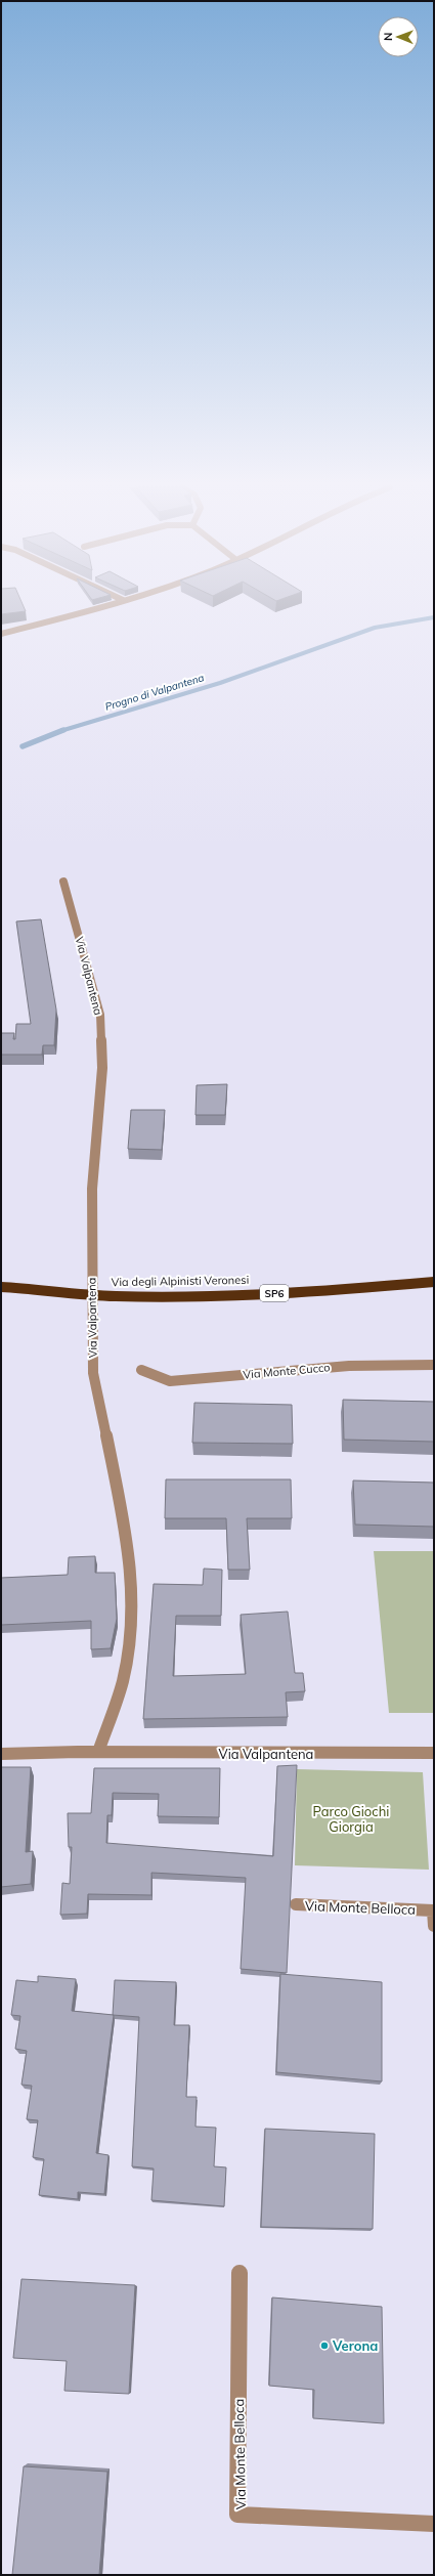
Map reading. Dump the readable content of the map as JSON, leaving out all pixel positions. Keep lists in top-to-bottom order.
{
  "streets": {
    "highway": ["Via degli Alpinisti Veronesi", "SP6"],
    "street": ["Via Valpantena", "Via Monte Cucco", "Via Monte Belloca"]
  },
  "water": ["Progno di Valpantena"],
  "parks": ["Parco Giochi Giorgia"],
  "places": ["Verona"],
  "north": "left"
}
